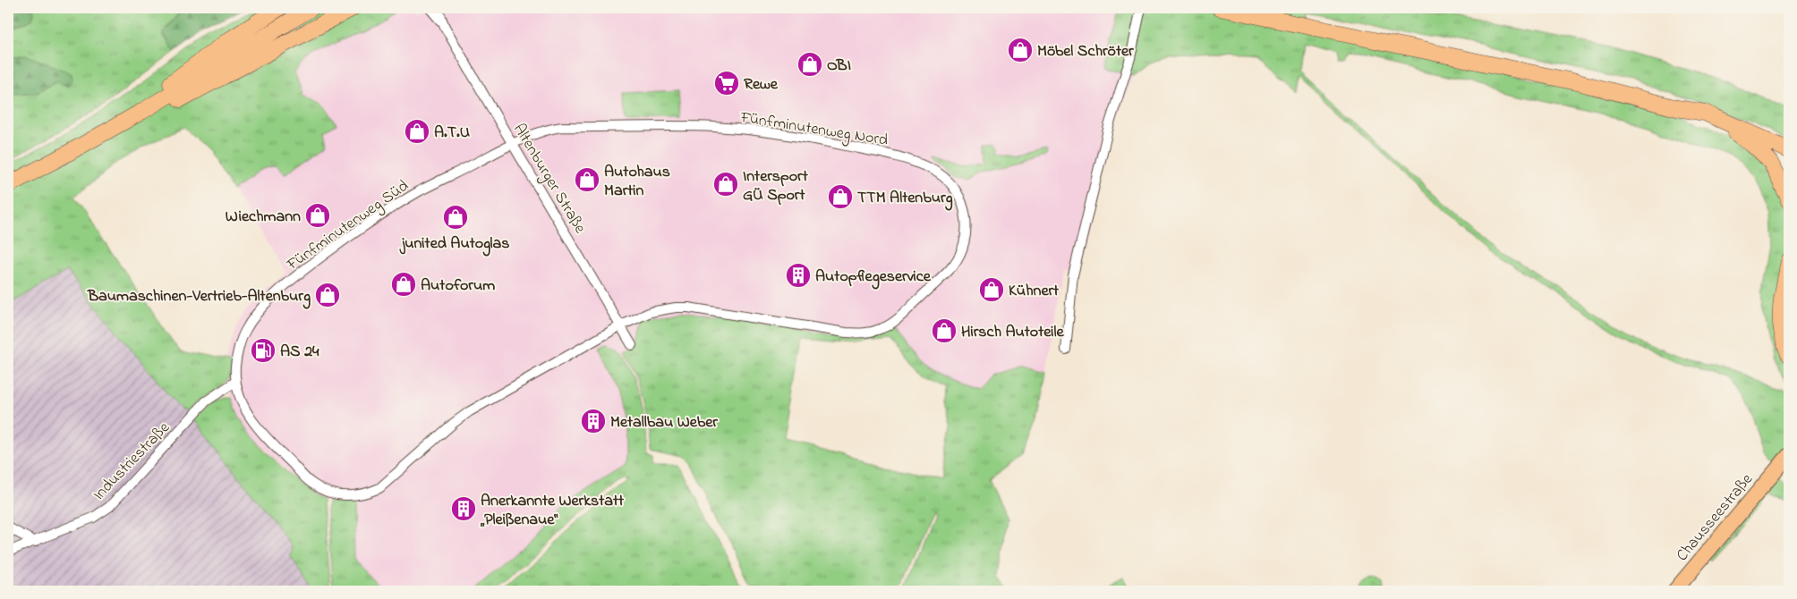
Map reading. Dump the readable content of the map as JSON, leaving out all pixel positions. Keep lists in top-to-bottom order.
{
  "streets": {
    "main road": ["Chausseestraße"],
    "street": [
      "Fünfminutenweg Nord",
      "Altenburger Straße",
      "Fünfminutenweg Süd",
      "Industriestraße"
    ]
  },
  "crossings": [
    ["Fünfminutenweg Nord", "Altenburger Straße"],
    ["Fünfminutenweg Nord", "Fünfminutenweg Süd"],
    ["Altenburger Straße", "Fünfminutenweg Süd"],
    ["Fünfminutenweg Süd", "Industriestraße"]
  ],
  "places": {
    "shop": [
      "Möbel Schröter",
      "OBI",
      "A.T.U",
      "Autohaus Martin",
      "Intersport GÜ Sport",
      "TTM Altenburg",
      "Wiechmann",
      "junited Autoglas",
      "Autoforum",
      "Kühnert",
      "Baumaschinen-Vertrieb-Altenburg",
      "Hirsch Autoteile"
    ],
    "supermarket": ["Rewe"],
    "building": ["Autopflegeservice", "Metallbau Weber", "Anerkannte Werkstatt „Pleißenaue“"],
    "fuel station": ["AS 24"]
  }
}
